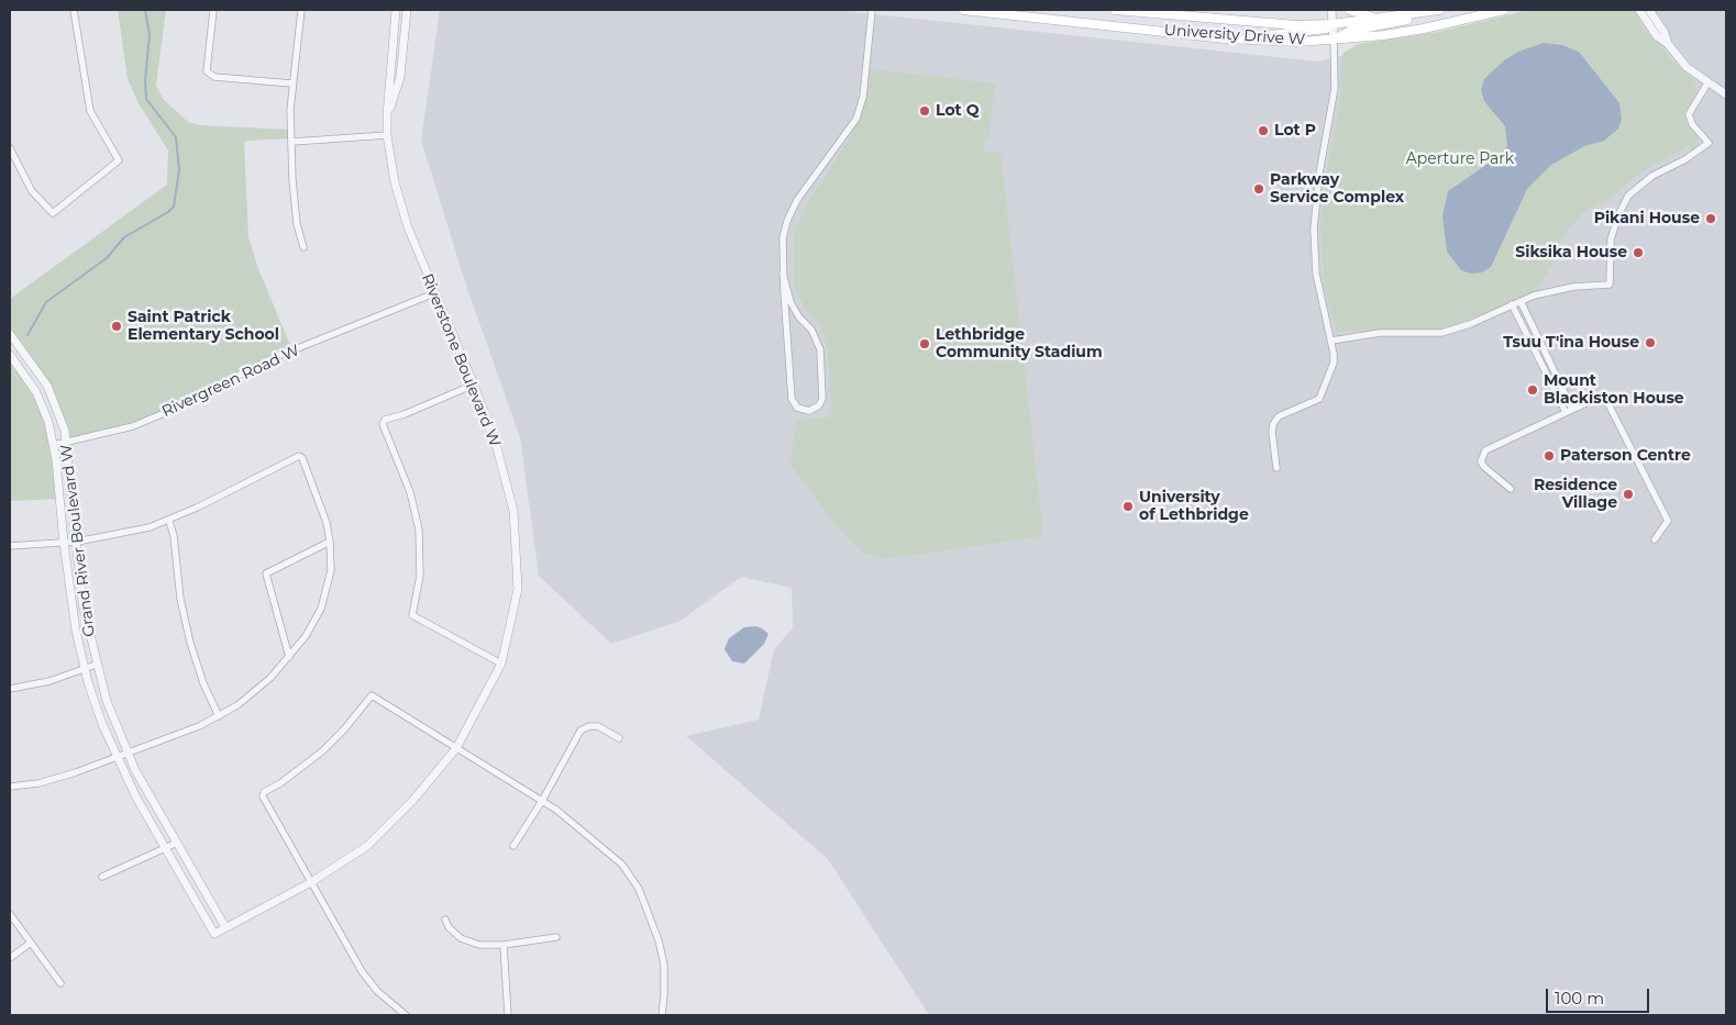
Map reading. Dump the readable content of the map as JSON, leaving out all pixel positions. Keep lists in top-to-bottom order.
{
  "streets": {
    "main road": ["University Drive W"],
    "street": ["Riverstone Boulevard W", "Rivergreen Road W", "Grand River Boulevard W"]
  },
  "crossings": [
    ["Riverstone Boulevard W", "Rivergreen Road W"],
    ["Riverstone Boulevard W", "Grand River Boulevard W"],
    ["Rivergreen Road W", "Grand River Boulevard W"]
  ],
  "parks": ["Aperture Park"],
  "places": [
    "Lot Q",
    "Lot P",
    "Parkway Service Complex",
    "Pikani House",
    "Siksika House",
    "Saint Patrick Elementary School",
    "Tsuu T'ina House",
    "Lethbridge Community Stadium",
    "Mount Blackiston House",
    "Paterson Centre",
    "Residence Village",
    "University of Lethbridge"
  ],
  "scale_bar": "100 m"
}
